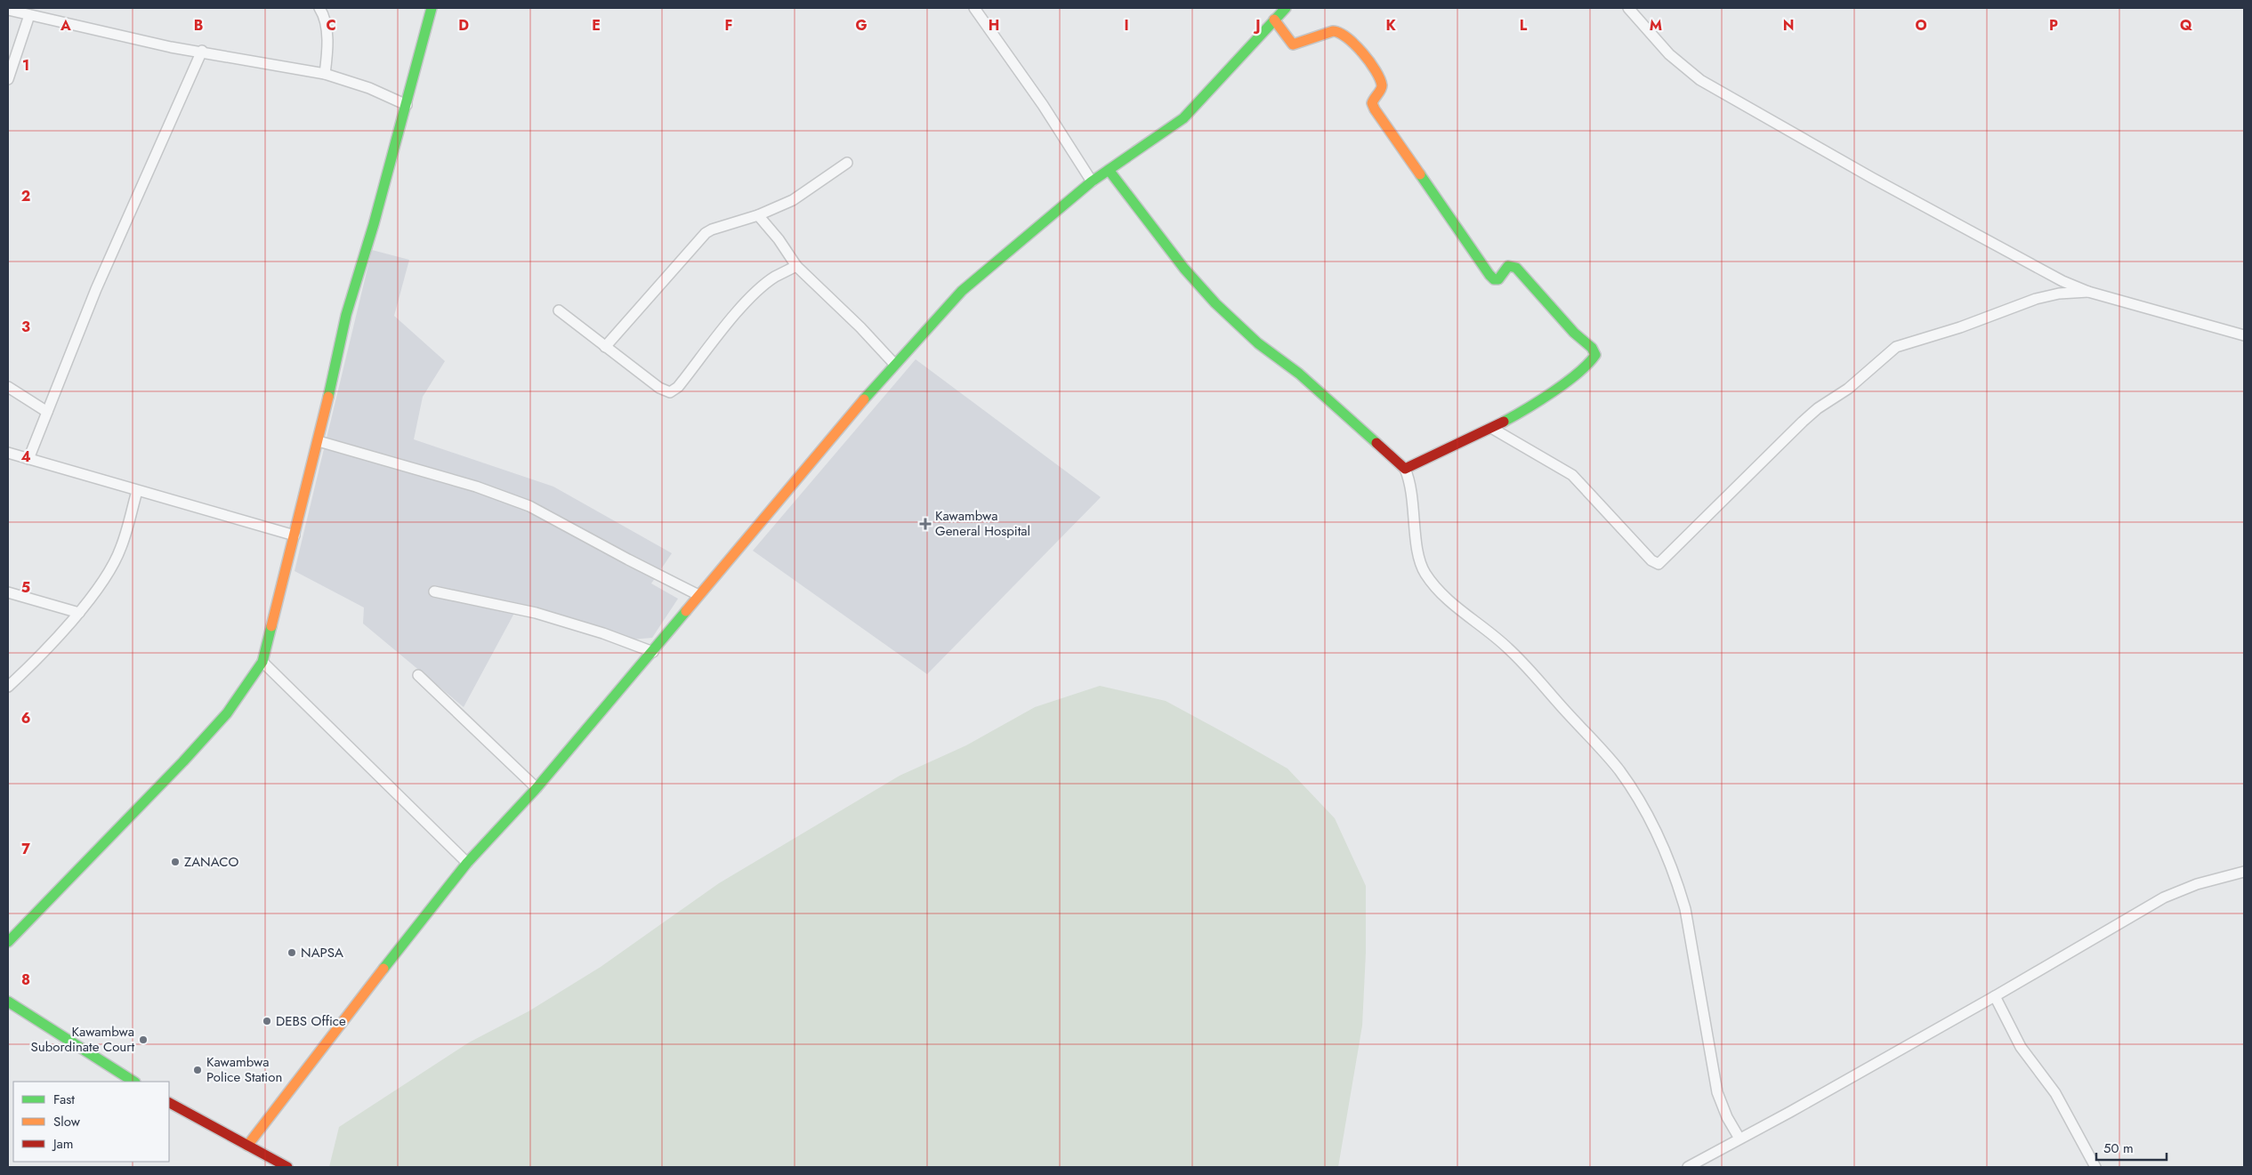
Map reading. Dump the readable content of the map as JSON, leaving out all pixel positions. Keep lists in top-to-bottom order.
{
  "places": {
    "health": ["Kawambwa General Hospital"],
    "other": [
      "ZANACO",
      "NAPSA",
      "DEBS Office",
      "Kawambwa Subordinate Court",
      "Kawambwa Police Station"
    ]
  },
  "legend": ["Fast", "Slow", "Jam"],
  "scale_bar": "50 m",
  "grid": {
    "columns": [
      "A",
      "B",
      "C",
      "D",
      "E",
      "F",
      "G",
      "H",
      "I",
      "J",
      "K",
      "L",
      "M",
      "N",
      "O",
      "P",
      "Q"
    ],
    "rows": [
      "1",
      "2",
      "3",
      "4",
      "5",
      "6",
      "7",
      "8"
    ]
  }
}
